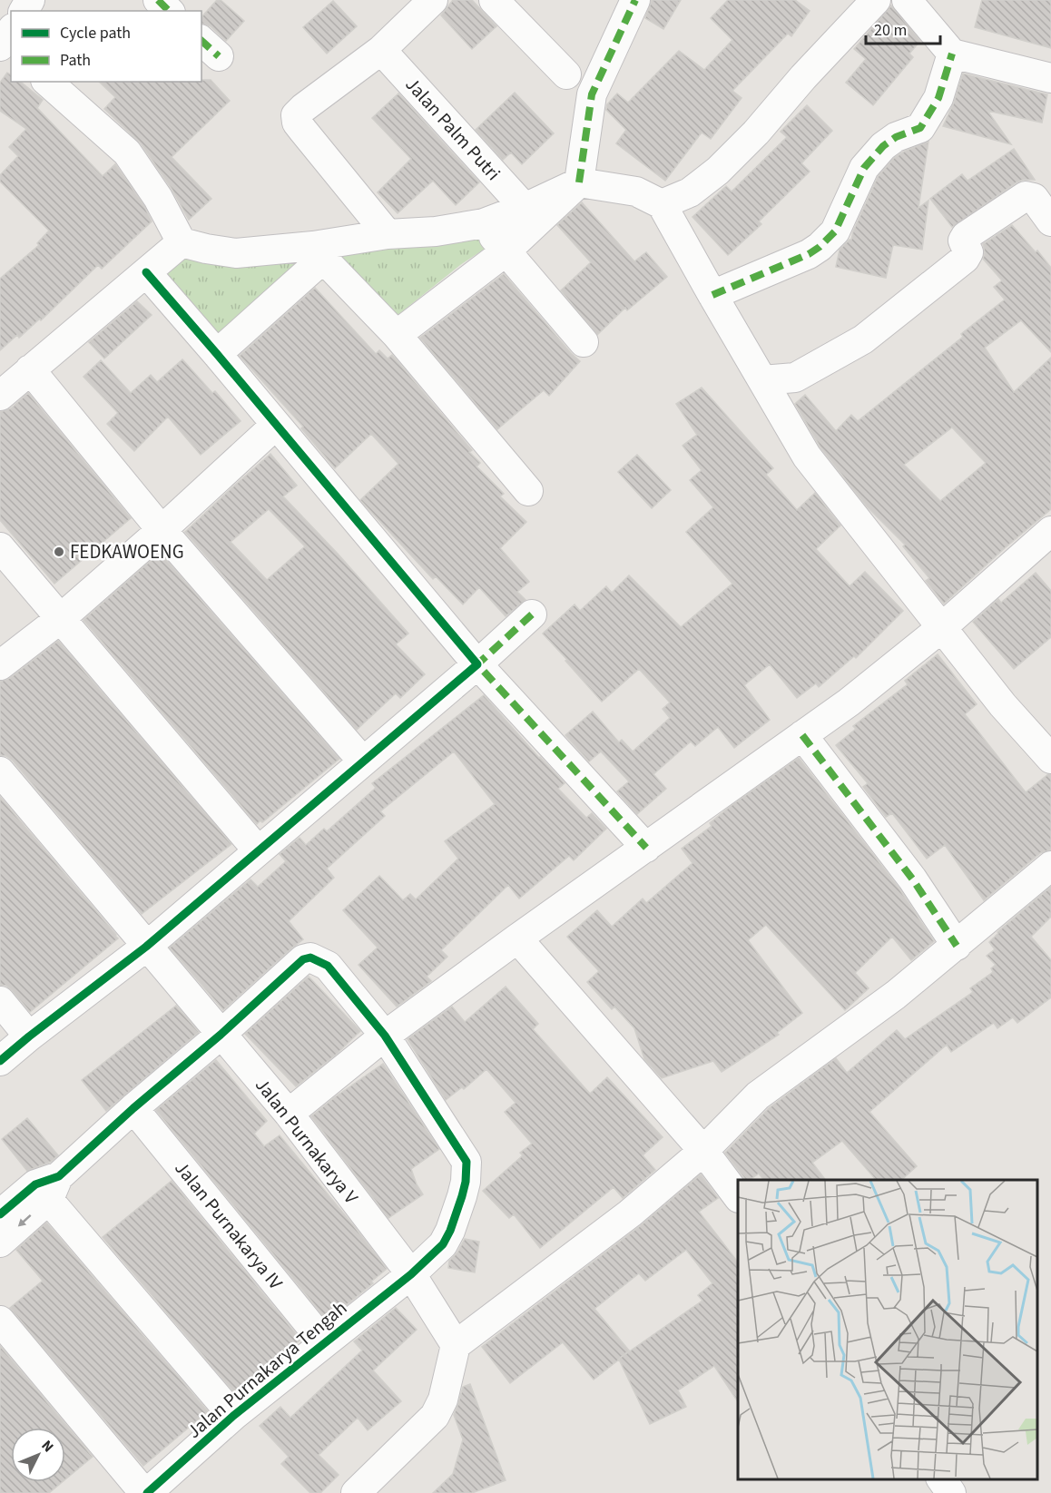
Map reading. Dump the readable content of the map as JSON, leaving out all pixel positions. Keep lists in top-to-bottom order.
{
  "streets": {
    "street": [
      "Jalan Palm Putri",
      "Jalan Purnakarya V",
      "Jalan Purnakarya IV",
      "Jalan Purnakarya Tengah"
    ]
  },
  "crossings": [
    ["Jalan Purnakarya V", "Jalan Purnakarya Tengah"],
    ["Jalan Purnakarya IV", "Jalan Purnakarya Tengah"]
  ],
  "places": ["FEDKAWOENG"],
  "legend": ["Cycle path", "Path"],
  "scale_bar": "20 m",
  "north": "top right"
}
